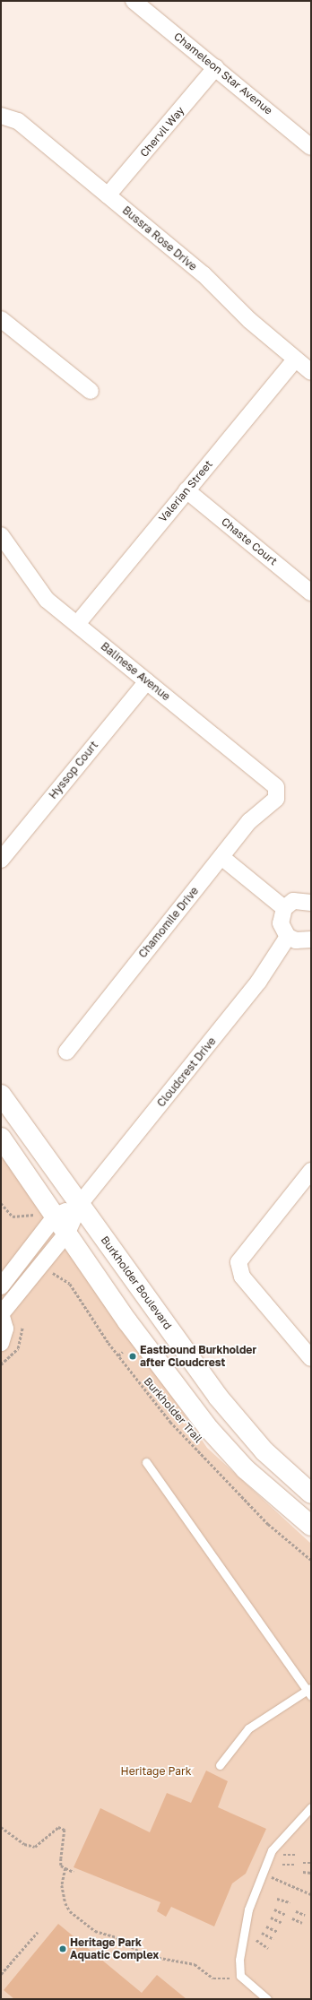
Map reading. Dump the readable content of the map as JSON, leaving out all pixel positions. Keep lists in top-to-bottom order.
{
  "streets": {
    "main road": ["Burkholder Boulevard"],
    "street": [
      "Chameleon Star Avenue",
      "Chervil Way",
      "Bussra Rose Drive",
      "Valerian Street",
      "Chaste Court",
      "Balinese Avenue",
      "Hyssop Court",
      "Chamomile Drive",
      "Cloudcrest Drive"
    ],
    "path": ["Burkholder Trail"]
  },
  "crossings": [
    ["Chameleon Star Avenue", "Chervil Way"],
    ["Chervil Way", "Bussra Rose Drive"],
    ["Bussra Rose Drive", "Valerian Street"],
    ["Valerian Street", "Chaste Court"],
    ["Valerian Street", "Balinese Avenue"],
    ["Balinese Avenue", "Hyssop Court"],
    ["Balinese Avenue", "Chamomile Drive"],
    ["Cloudcrest Drive", "Burkholder Boulevard"]
  ],
  "parks": ["Heritage Park"],
  "places": ["Eastbound Burkholder after Cloudcrest", "Heritage Park Aquatic Complex"]
}
